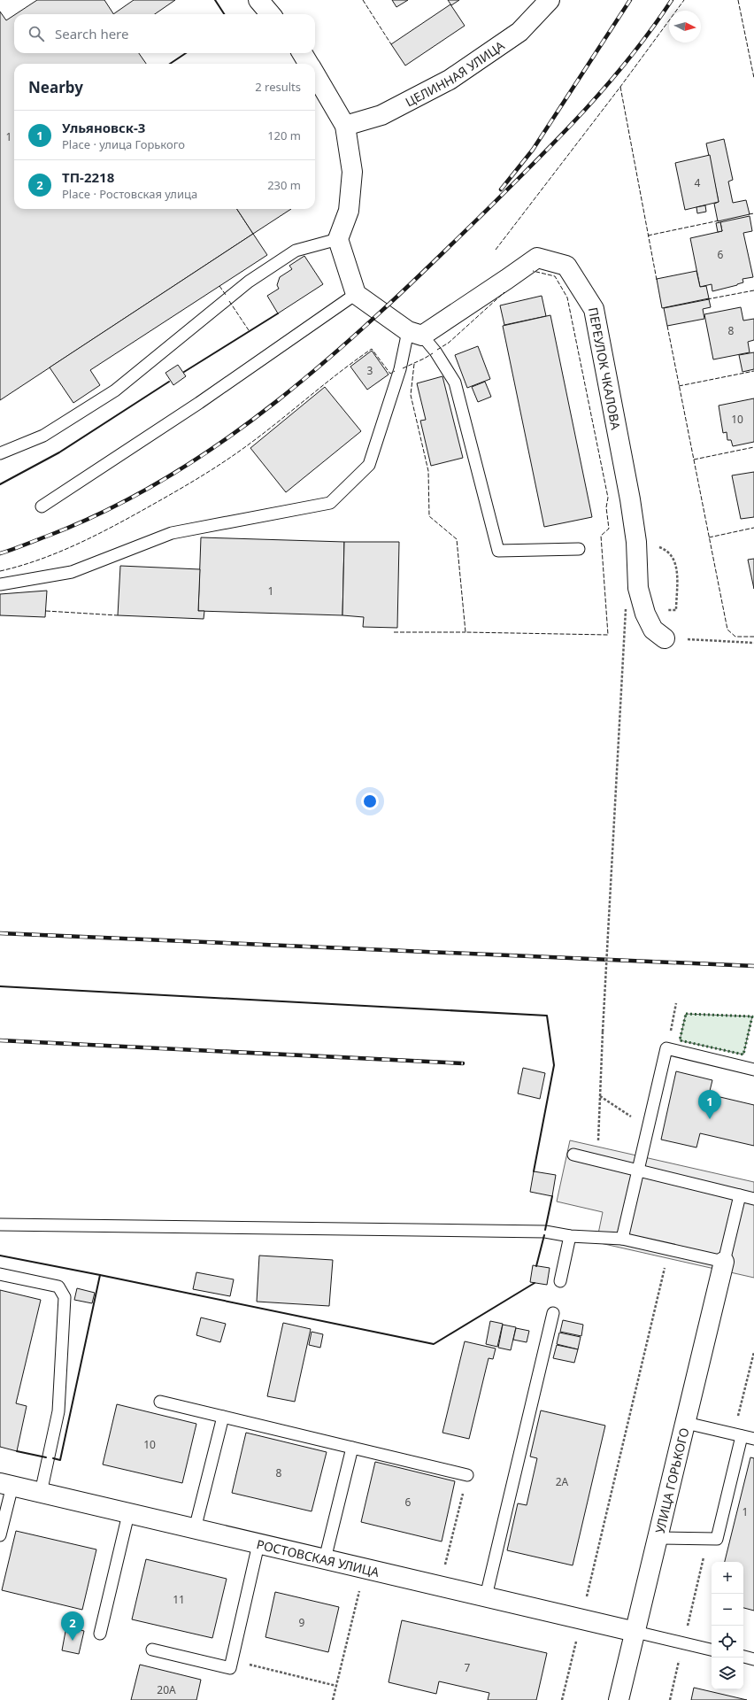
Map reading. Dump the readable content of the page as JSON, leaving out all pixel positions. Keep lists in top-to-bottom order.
{
  "streets": {
    "street": [
      "ЦЕЛИННАЯ УЛИЦА",
      "ПЕРЕУЛОК ЧКАЛОВА",
      "УЛИЦА ГОРЬКОГО",
      "РОСТОВСКАЯ УЛИЦА"
    ]
  },
  "crossings": [
    ["УЛИЦА ГОРЬКОГО", "РОСТОВСКАЯ УЛИЦА"]
  ],
  "house_numbers": [
    "1",
    "4",
    "6",
    "8",
    "3",
    "10",
    "1",
    "10",
    "8",
    "2А",
    "6",
    "1",
    "11",
    "9",
    "7",
    "20А"
  ],
  "north": "right",
  "page": {
    "search": "Search here",
    "heading": ["Nearby", "2 results"],
    "list": [
      {
        "mark": "1",
        "name": "Ульяновск-3",
        "note": "Place · улица Горького",
        "value": "120 m"
      },
      {
        "mark": "2",
        "name": "ТП-2218",
        "note": "Place · Ростовская улица",
        "value": "230 m"
      }
    ],
    "pins": ["1", "2"],
    "map_buttons": ["+", "−"]
  }
}
